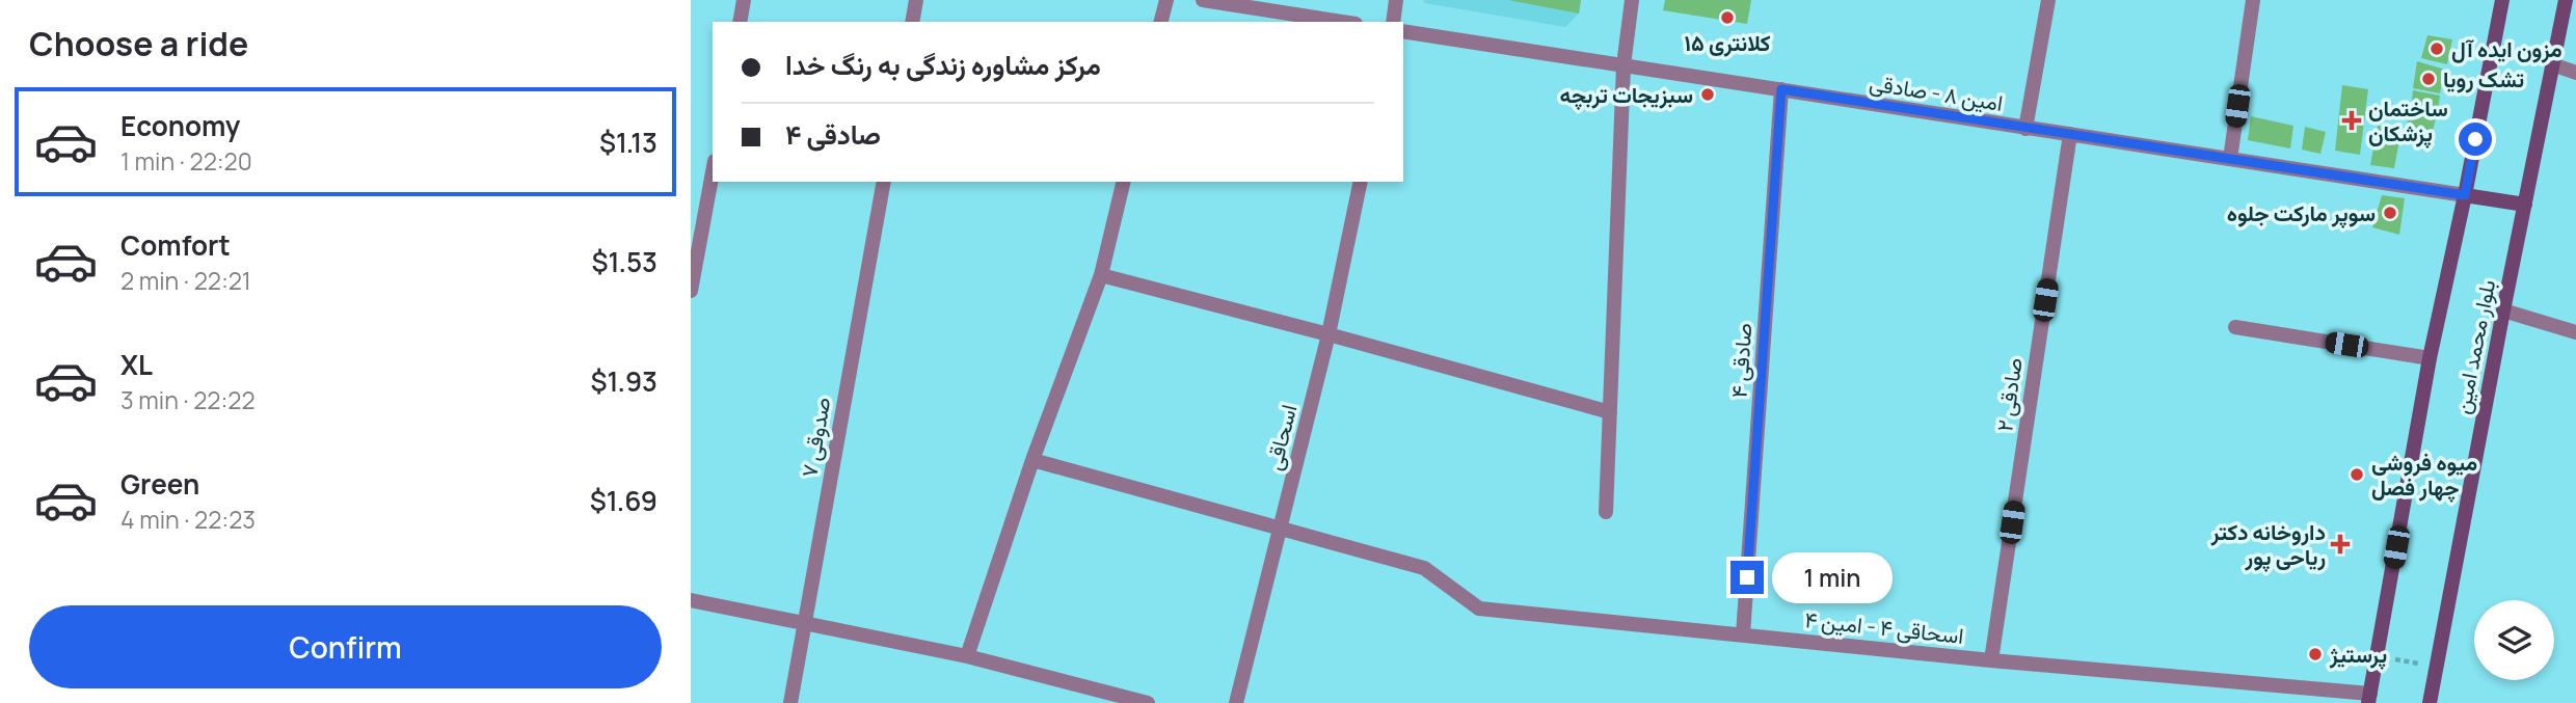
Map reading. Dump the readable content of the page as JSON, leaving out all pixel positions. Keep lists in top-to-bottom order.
{
  "streets": {
    "main road": ["بلوار محمد امین"],
    "street": [
      "امین ۸ - صادقی",
      "صادقی ۴",
      "صادقی ۲",
      "صدوقی ۷",
      "اسحاقی",
      "اسحاقی ۴ - امین ۴"
    ]
  },
  "crossings": [
    ["امین ۸ - صادقی", "بلوار محمد امین"],
    ["امین ۸ - صادقی", "صادقی ۴"],
    ["امین ۸ - صادقی", "صادقی ۲"],
    ["بلوار محمد امین", "اسحاقی ۴ - امین ۴"],
    ["صادقی ۴", "اسحاقی ۴ - امین ۴"],
    ["صادقی ۲", "اسحاقی ۴ - امین ۴"],
    ["اسحاقی", "اسحاقی ۴ - امین ۴"]
  ],
  "places": {
    "other": [
      "کلانتری ۱۵",
      "مزون ایده آل",
      "تشک رویا",
      "سبزیجات تربچه",
      "سوپر مارکت جلوه",
      "میوه فروشی چهار فصل",
      "پرستیژ"
    ],
    "health": ["ساختمان پزشکان", "داروخانه دکتر ریاحی پور"]
  },
  "page": {
    "heading": "Choose a ride",
    "banner": ["مرکز مشاوره زندگی به رنگ خدا", "صادقی ۴"],
    "list": [
      {
        "name": "Economy",
        "note": "1 min · 22:20",
        "value": "$1.13"
      },
      {
        "name": "Comfort",
        "note": "2 min · 22:21",
        "value": "$1.53"
      },
      {
        "name": "XL",
        "note": "3 min · 22:22",
        "value": "$1.93"
      },
      {
        "name": "Green",
        "note": "4 min · 22:23",
        "value": "$1.69"
      }
    ],
    "bubble": "1 min",
    "buttons": "Confirm"
  }
}
